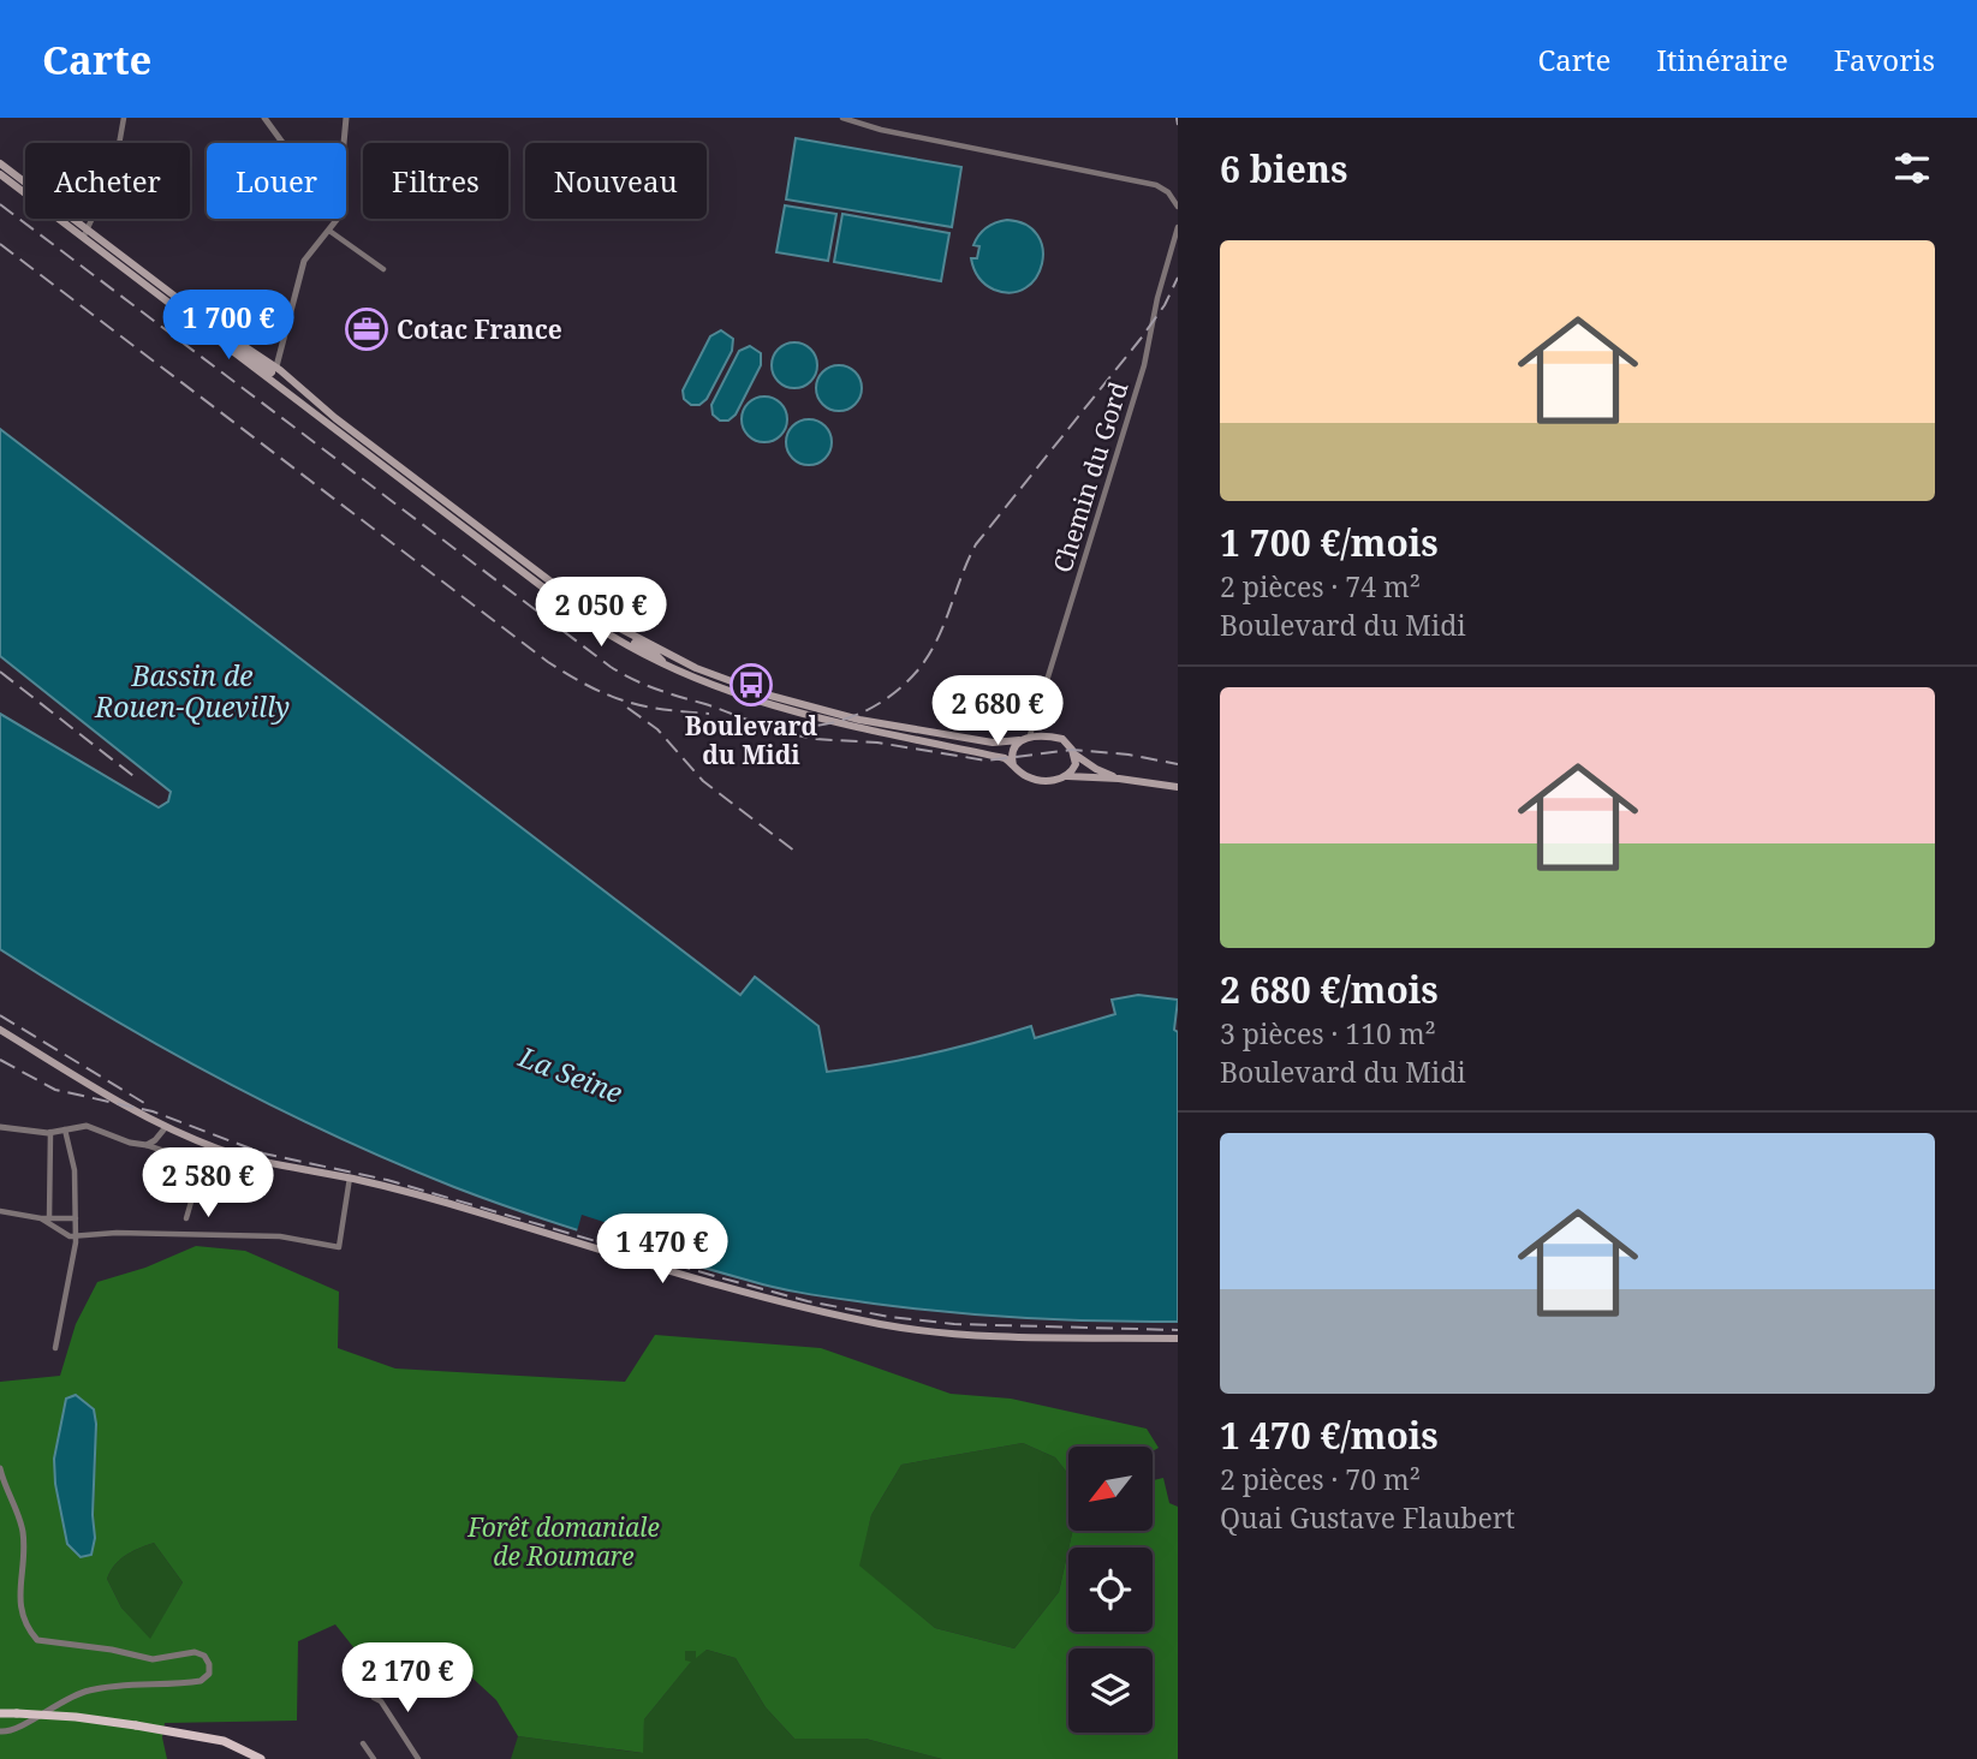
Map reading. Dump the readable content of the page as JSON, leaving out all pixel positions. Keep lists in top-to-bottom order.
{
  "streets": {
    "street": ["Chemin du Gord"]
  },
  "water": ["Bassin de Rouen-Quevilly", "La Seine"],
  "parks": ["Forêt domaniale de Roumare"],
  "places": {
    "office": ["Cotac France"],
    "bus stop": ["Boulevard du Midi"]
  },
  "north": "bottom left",
  "page": {
    "header": "Carte",
    "nav": ["Carte", "Itinéraire", "Favoris"],
    "heading": "6 biens",
    "chip": [
      "Acheter",
      "Louer",
      "Filtres",
      "Nouveau"
    ],
    "list": [
      {
        "name": "1 700 €/mois",
        "note": "2 pièces · 74 m² · Boulevard du Midi"
      },
      {
        "name": "2 680 €/mois",
        "note": "3 pièces · 110 m² · Boulevard du Midi"
      },
      {
        "name": "1 470 €/mois",
        "note": "2 pièces · 70 m² · Quai Gustave Flaubert"
      }
    ],
    "price": [
      "1 700 €",
      "2 050 €",
      "2 680 €",
      "2 580 €",
      "1 470 €",
      "2 170 €"
    ]
  }
}
